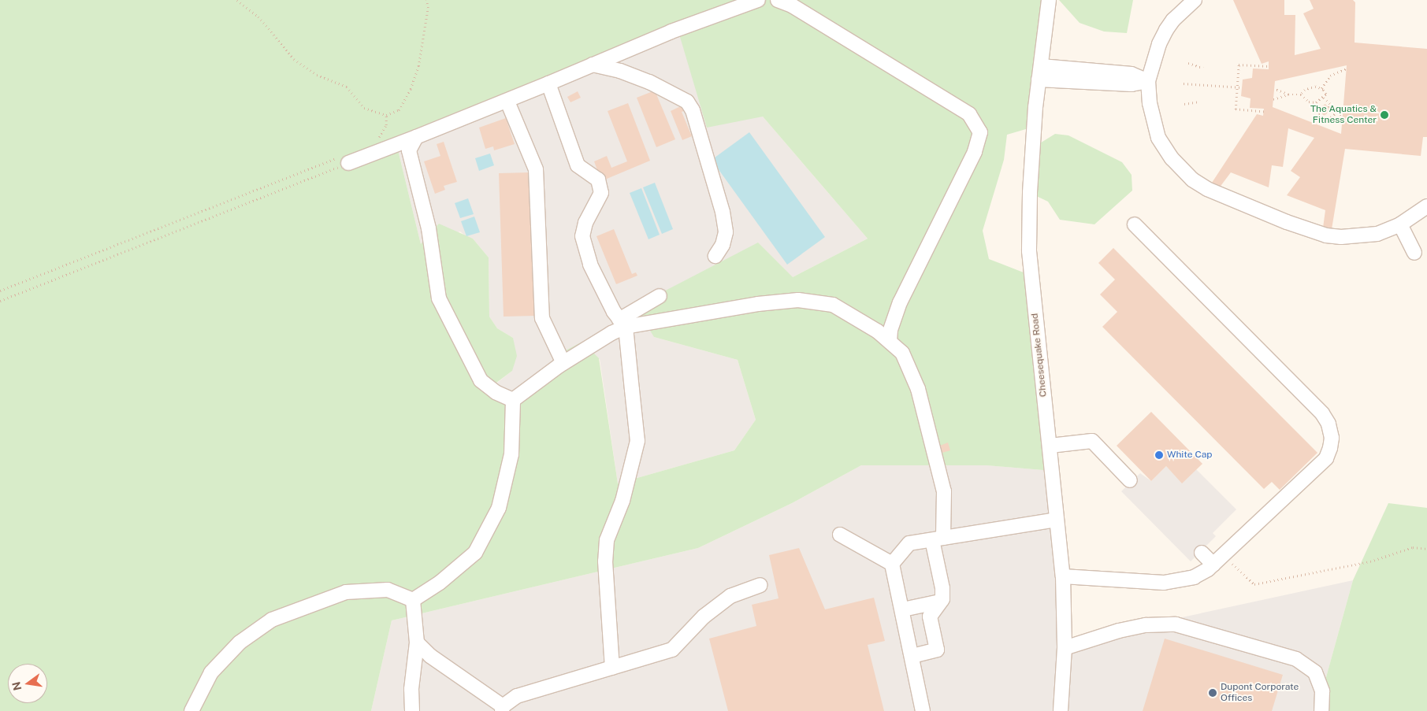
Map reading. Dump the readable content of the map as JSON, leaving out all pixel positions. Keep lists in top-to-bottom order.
{
  "streets": {
    "street": ["Cheesequake Road"]
  },
  "places": ["The Aquatics & Fitness Center", "White Cap", "Dupont Corporate Offices"],
  "north": "left"
}
